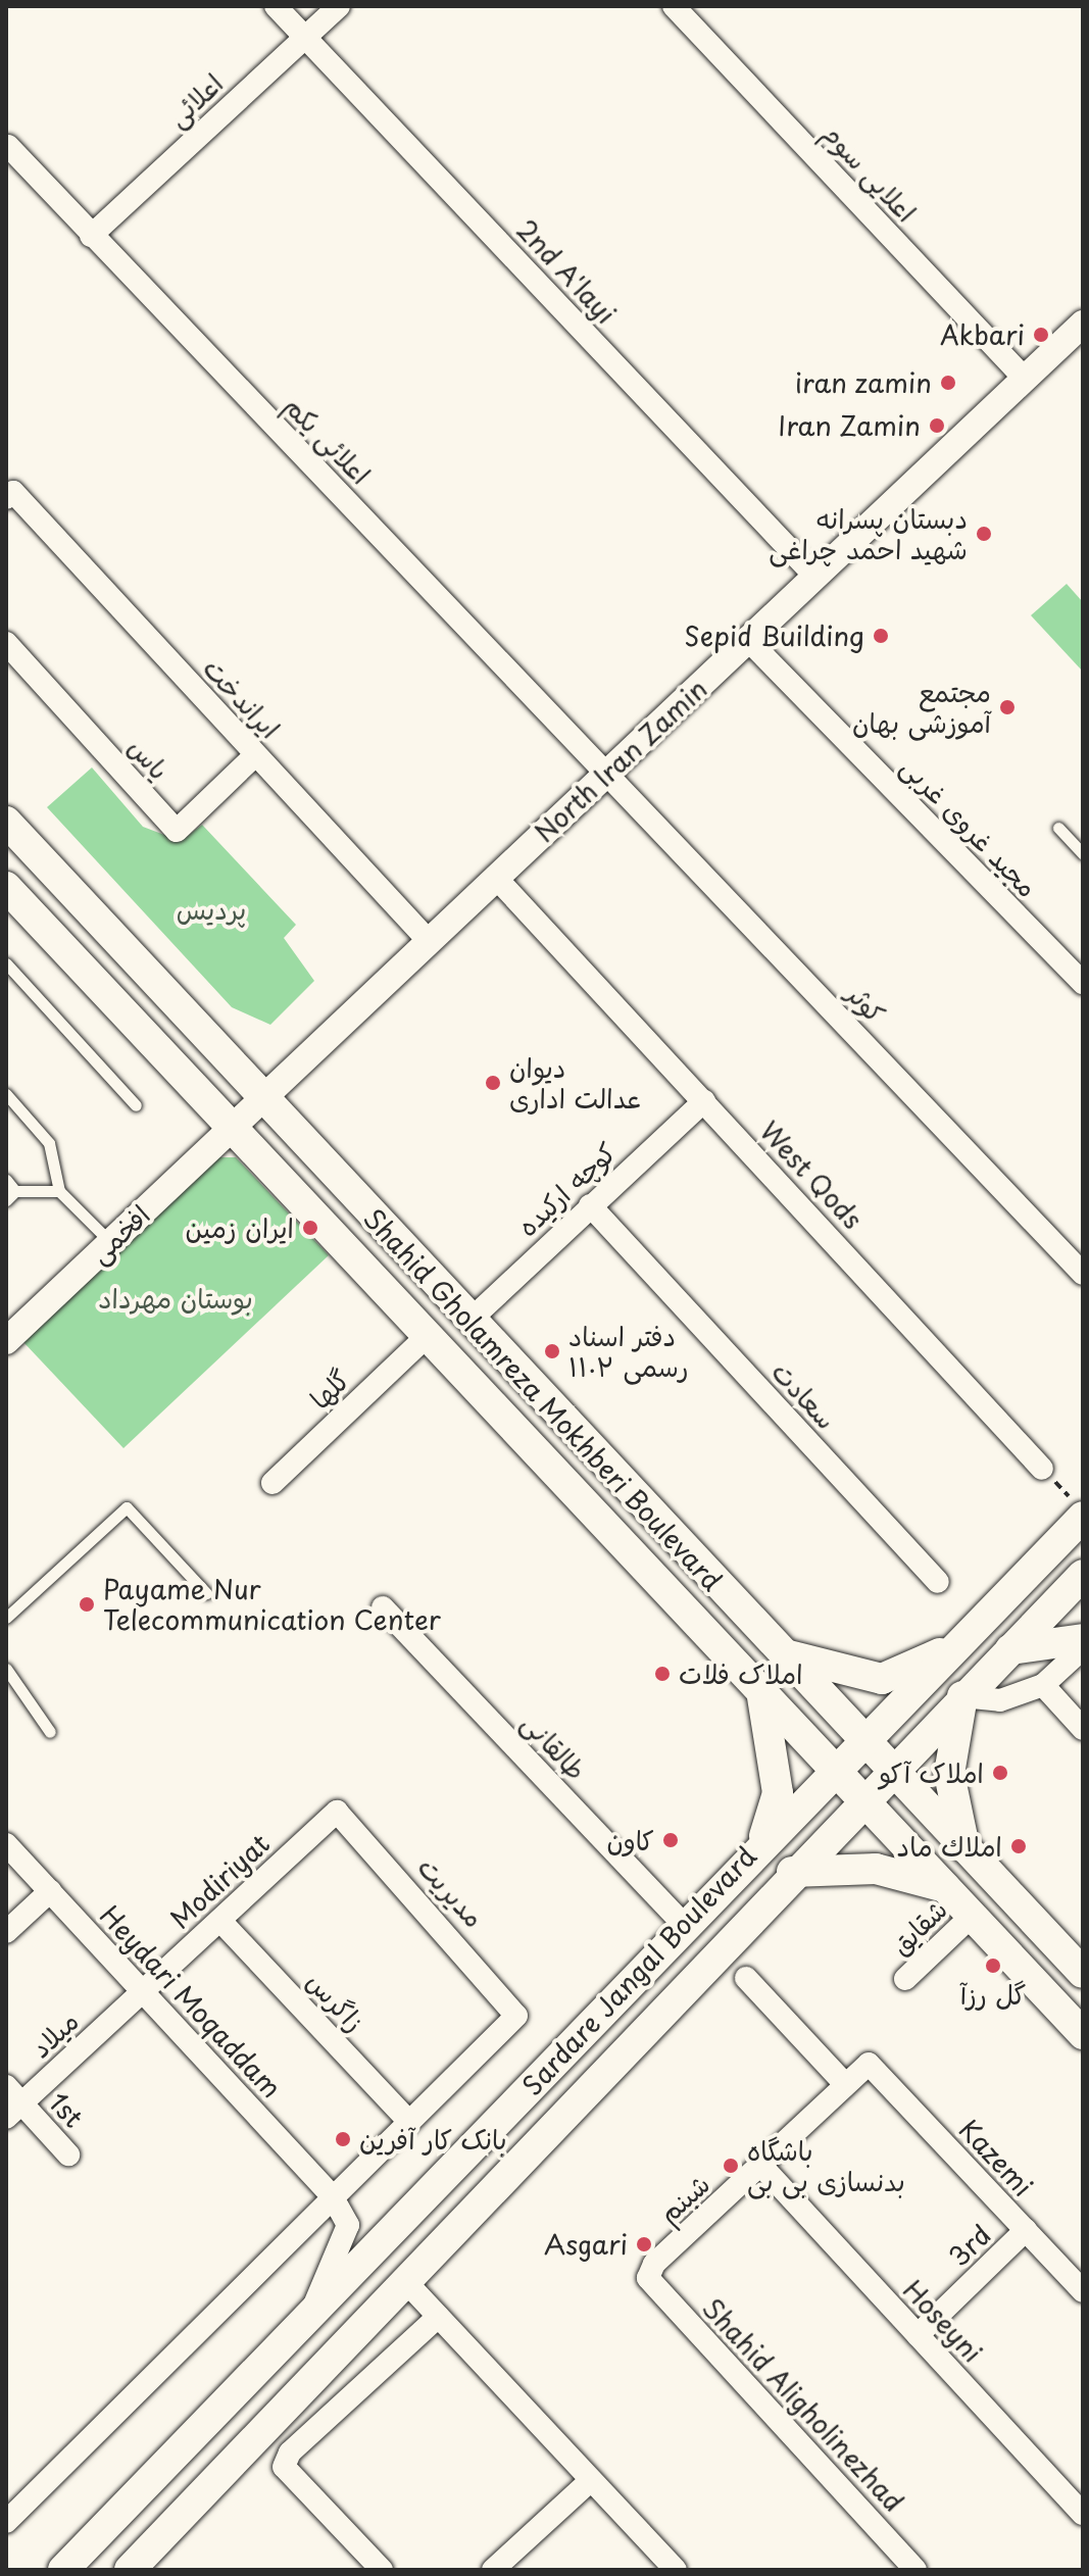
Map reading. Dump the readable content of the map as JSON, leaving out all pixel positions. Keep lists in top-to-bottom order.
{
  "streets": {
    "main road": ["Shahid Gholamreza Mokhberi Boulevard", "Sardare Jangal Boulevard"],
    "street": [
      "اعلائی",
      "اعلایی سوم",
      "2nd A'layi",
      "اعلائی یکم",
      "ایراندخت",
      "یاس",
      "North Iran Zamin",
      "مجید غروی غربی",
      "کوثر",
      "West Qods",
      "کوچه ارکیده",
      "افخمی",
      "گلها",
      "سعادت",
      "طالقانی",
      "Modiriyat",
      "مدیریت",
      "شقایق",
      "Heydari Moqaddam",
      "زاگرس",
      "میلاد",
      "1st",
      "Kazemi",
      "شبنم",
      "3rd",
      "Hoseyni",
      "Shahid Aligholinezhad"
    ]
  },
  "crossings": [
    ["اعلائی", "2nd A'layi"],
    ["اعلائی", "اعلائی یکم"],
    ["اعلایی سوم", "North Iran Zamin"],
    ["2nd A'layi", "North Iran Zamin"],
    ["اعلائی یکم", "North Iran Zamin"],
    ["اعلائی یکم", "کوثر"],
    ["ایراندخت", "یاس"],
    ["ایراندخت", "North Iran Zamin"],
    ["North Iran Zamin", "مجید غروی غربی"],
    ["North Iran Zamin", "کوثر"],
    ["North Iran Zamin", "West Qods"],
    ["North Iran Zamin", "افخمی"],
    ["North Iran Zamin", "Shahid Gholamreza Mokhberi Boulevard"],
    ["West Qods", "کوچه ارکیده"],
    ["کوچه ارکیده", "سعادت"],
    ["کوچه ارکیده", "Shahid Gholamreza Mokhberi Boulevard"],
    ["افخمی", "Shahid Gholamreza Mokhberi Boulevard"],
    ["گلها", "Shahid Gholamreza Mokhberi Boulevard"],
    ["Shahid Gholamreza Mokhberi Boulevard", "شقایق"],
    ["Shahid Gholamreza Mokhberi Boulevard", "Sardare Jangal Boulevard"],
    ["طالقانی", "Sardare Jangal Boulevard"],
    ["Modiriyat", "مدیریت"],
    ["Modiriyat", "Heydari Moqaddam"],
    ["Modiriyat", "زاگرس"],
    ["Modiriyat", "میلاد"],
    ["مدیریت", "زاگرس"],
    ["Heydari Moqaddam", "میلاد"],
    ["میلاد", "1st"],
    ["Kazemi", "شبنم"],
    ["Kazemi", "3rd"],
    ["شبنم", "Hoseyni"],
    ["شبنم", "Shahid Aligholinezhad"],
    ["3rd", "Hoseyni"]
  ],
  "parks": ["پردیس", "بوستان مهرداد"],
  "places": [
    "Akbari",
    "iran zamin",
    "Iran Zamin",
    "دبستان پسرانه شهید احمد چراغی",
    "Sepid Building",
    "مجتمع آموزشی بهان",
    "دیوان عدالت اداری",
    "ایران زمین",
    "دفتر اسناد رسمی ۱۱۰۲",
    "Payame Nur Telecommunication Center",
    "املاک فلات",
    "املاک آکو",
    "کاون",
    "املاك ماد",
    "گل رزآ",
    "بانک کار آفرین",
    "باشگاه بدنسازی بی بی",
    "Asgari"
  ]
}
